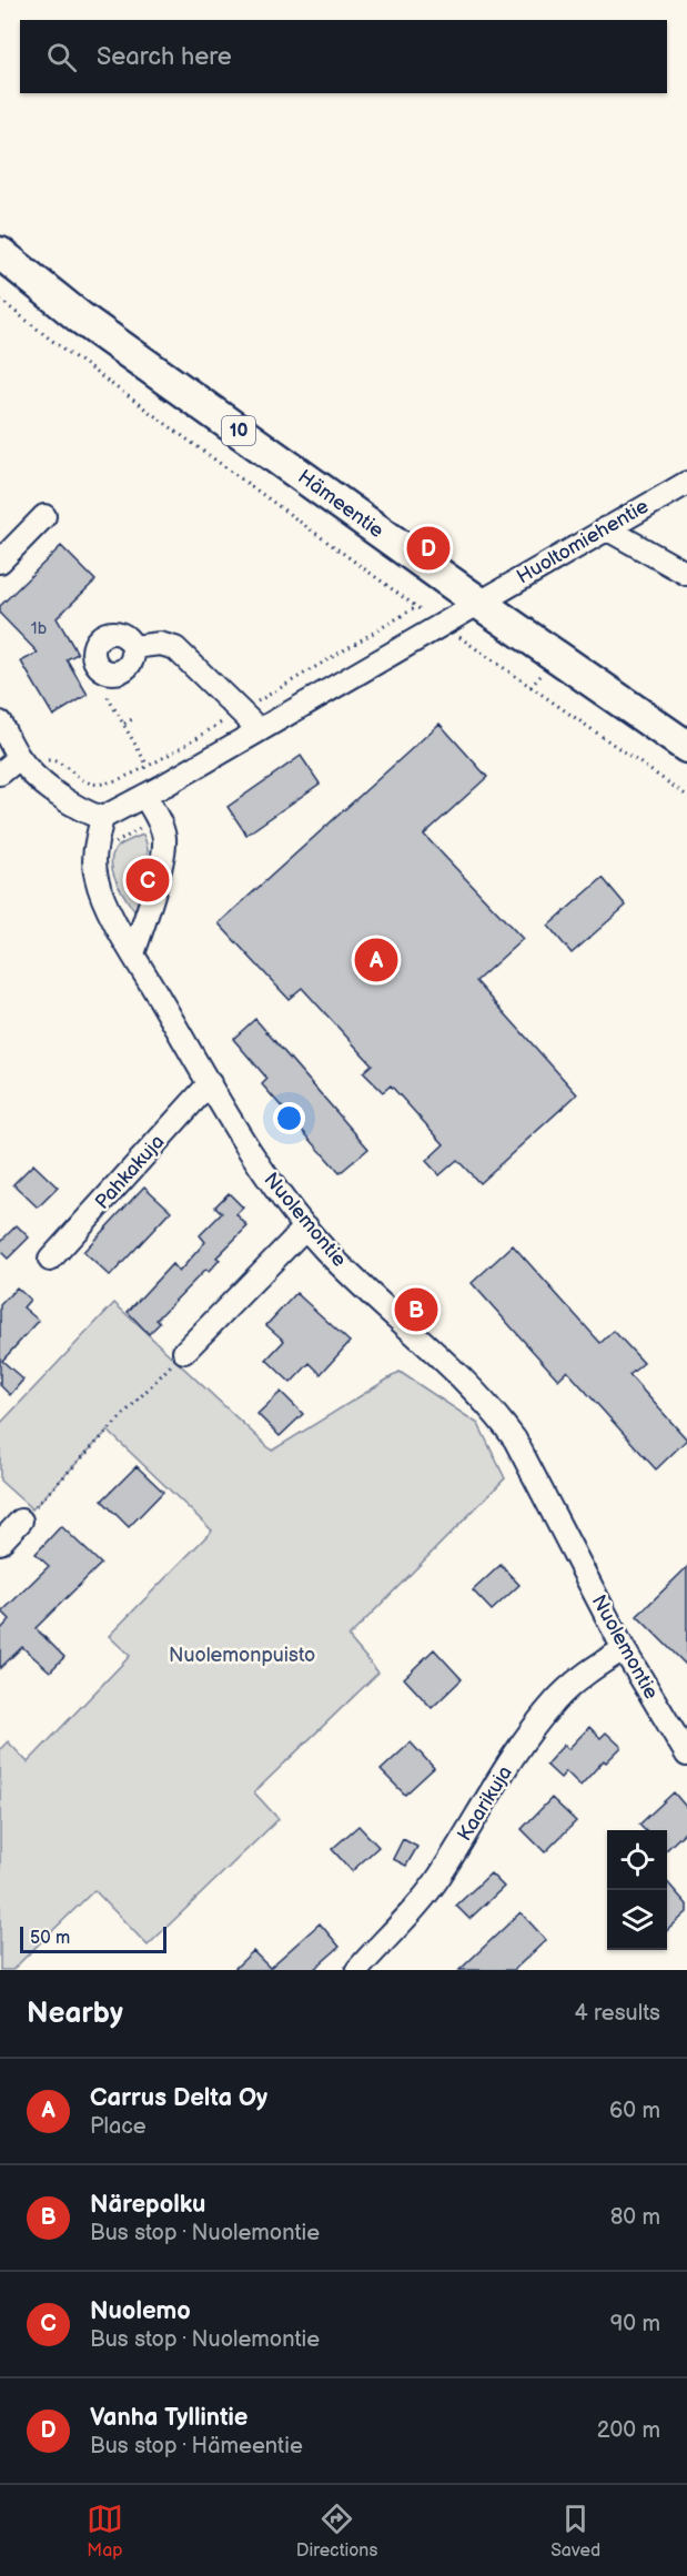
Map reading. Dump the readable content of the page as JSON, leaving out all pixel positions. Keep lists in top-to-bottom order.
{
  "streets": {
    "highway": ["10", "Hämeentie"],
    "street": [
      "Huoltomiehentie",
      "Pahkakuja",
      "Nuolemontie",
      "Kaarikuja"
    ]
  },
  "crossings": [
    ["Hämeentie", "Huoltomiehentie"],
    ["Huoltomiehentie", "Nuolemontie"],
    ["Pahkakuja", "Nuolemontie"],
    ["Nuolemontie", "Kaarikuja"]
  ],
  "parks": ["Nuolemonpuisto"],
  "house_numbers": ["1b"],
  "scale_bar": "50 m",
  "page": {
    "search": "Search here",
    "pins": [
      "D",
      "C",
      "A",
      "B"
    ],
    "scale": "50 m",
    "heading": ["Nearby", "4 results"],
    "list": [
      {
        "mark": "A",
        "name": "Carrus Delta Oy",
        "note": "Place",
        "value": "60 m"
      },
      {
        "mark": "B",
        "name": "Närepolku",
        "note": "Bus stop · Nuolemontie",
        "value": "80 m"
      },
      {
        "mark": "C",
        "name": "Nuolemo",
        "note": "Bus stop · Nuolemontie",
        "value": "90 m"
      },
      {
        "mark": "D",
        "name": "Vanha Tyllintie",
        "note": "Bus stop · Hämeentie",
        "value": "200 m"
      }
    ],
    "nav": ["Map", "Directions", "Saved"]
  }
}
